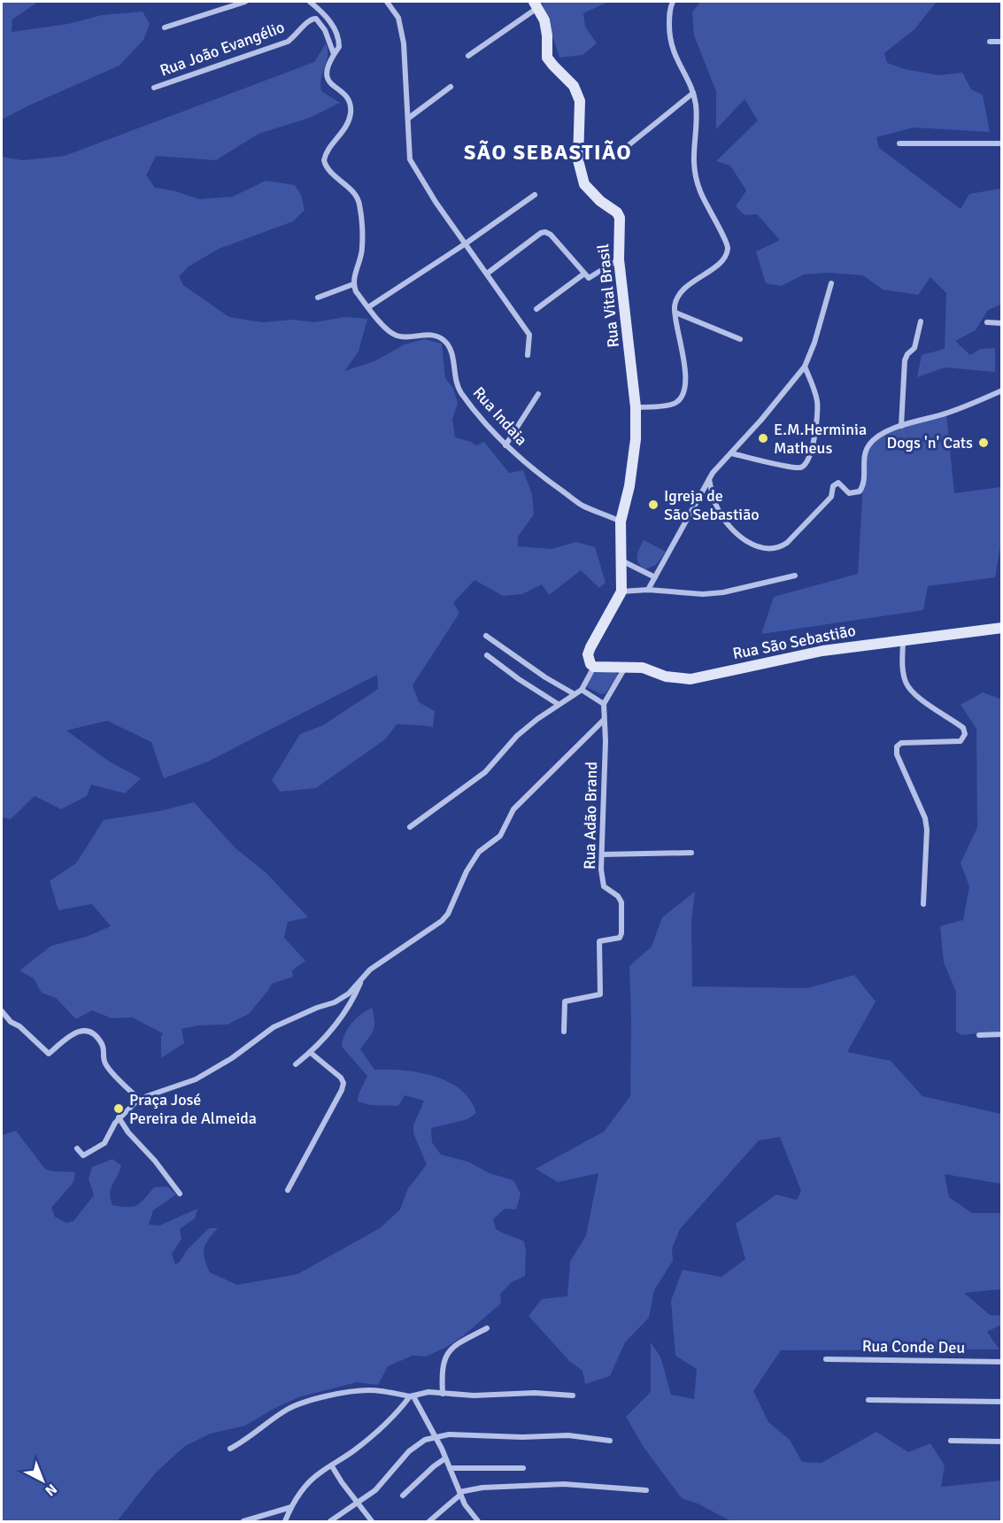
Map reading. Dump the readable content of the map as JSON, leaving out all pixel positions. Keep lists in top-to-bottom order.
{
  "streets": {
    "street": [
      "Rua João Evangélio",
      "Rua Vital Brasil",
      "Rua Indaia",
      "Rua São Sebastião",
      "Rua Adão Brand",
      "Rua Conde Deu"
    ]
  },
  "crossings": [
    ["Rua Vital Brasil", "Rua Indaia"]
  ],
  "districts": ["SÃO SEBASTIÃO"],
  "places": [
    "E.M.Herminia Matheus",
    "Dogs 'n' Cats",
    "Igreja de São Sebastião",
    "Praça José Pereira de Almeida"
  ],
  "north": "bottom right"
}
